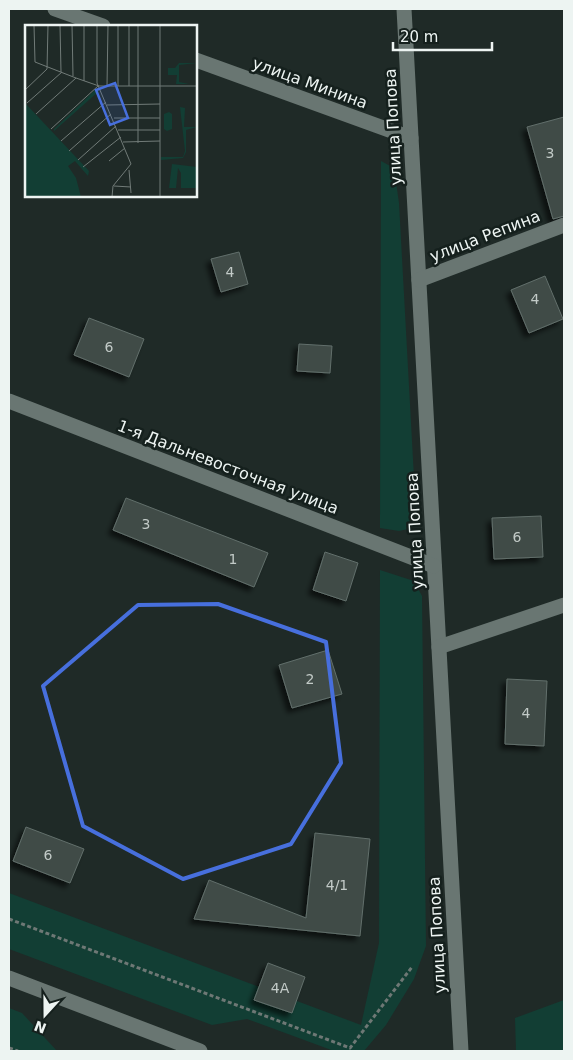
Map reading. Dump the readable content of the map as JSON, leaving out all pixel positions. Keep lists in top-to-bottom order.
{
  "streets": {
    "street": [
      "улица Минина",
      "улица Попова",
      "улица Репина",
      "1-я Дальневосточная улица"
    ]
  },
  "crossings": [
    ["улица Минина", "улица Попова"],
    ["улица Попова", "улица Репина"],
    ["улица Попова", "1-я Дальневосточная улица"]
  ],
  "house_numbers": [
    "3",
    "4",
    "4",
    "6",
    "3",
    "6",
    "1",
    "2",
    "4",
    "6",
    "4/1",
    "4А"
  ],
  "scale_bar": "20 m",
  "north": "bottom"
}
